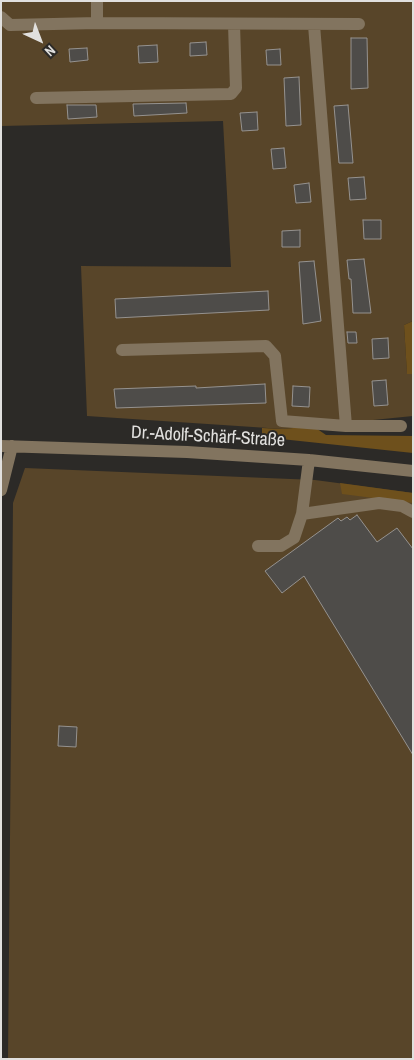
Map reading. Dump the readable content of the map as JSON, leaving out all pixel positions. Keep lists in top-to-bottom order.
{
  "streets": {
    "street": ["Dr.-Adolf-Schärf-Straße"]
  },
  "north": "bottom right"
}
